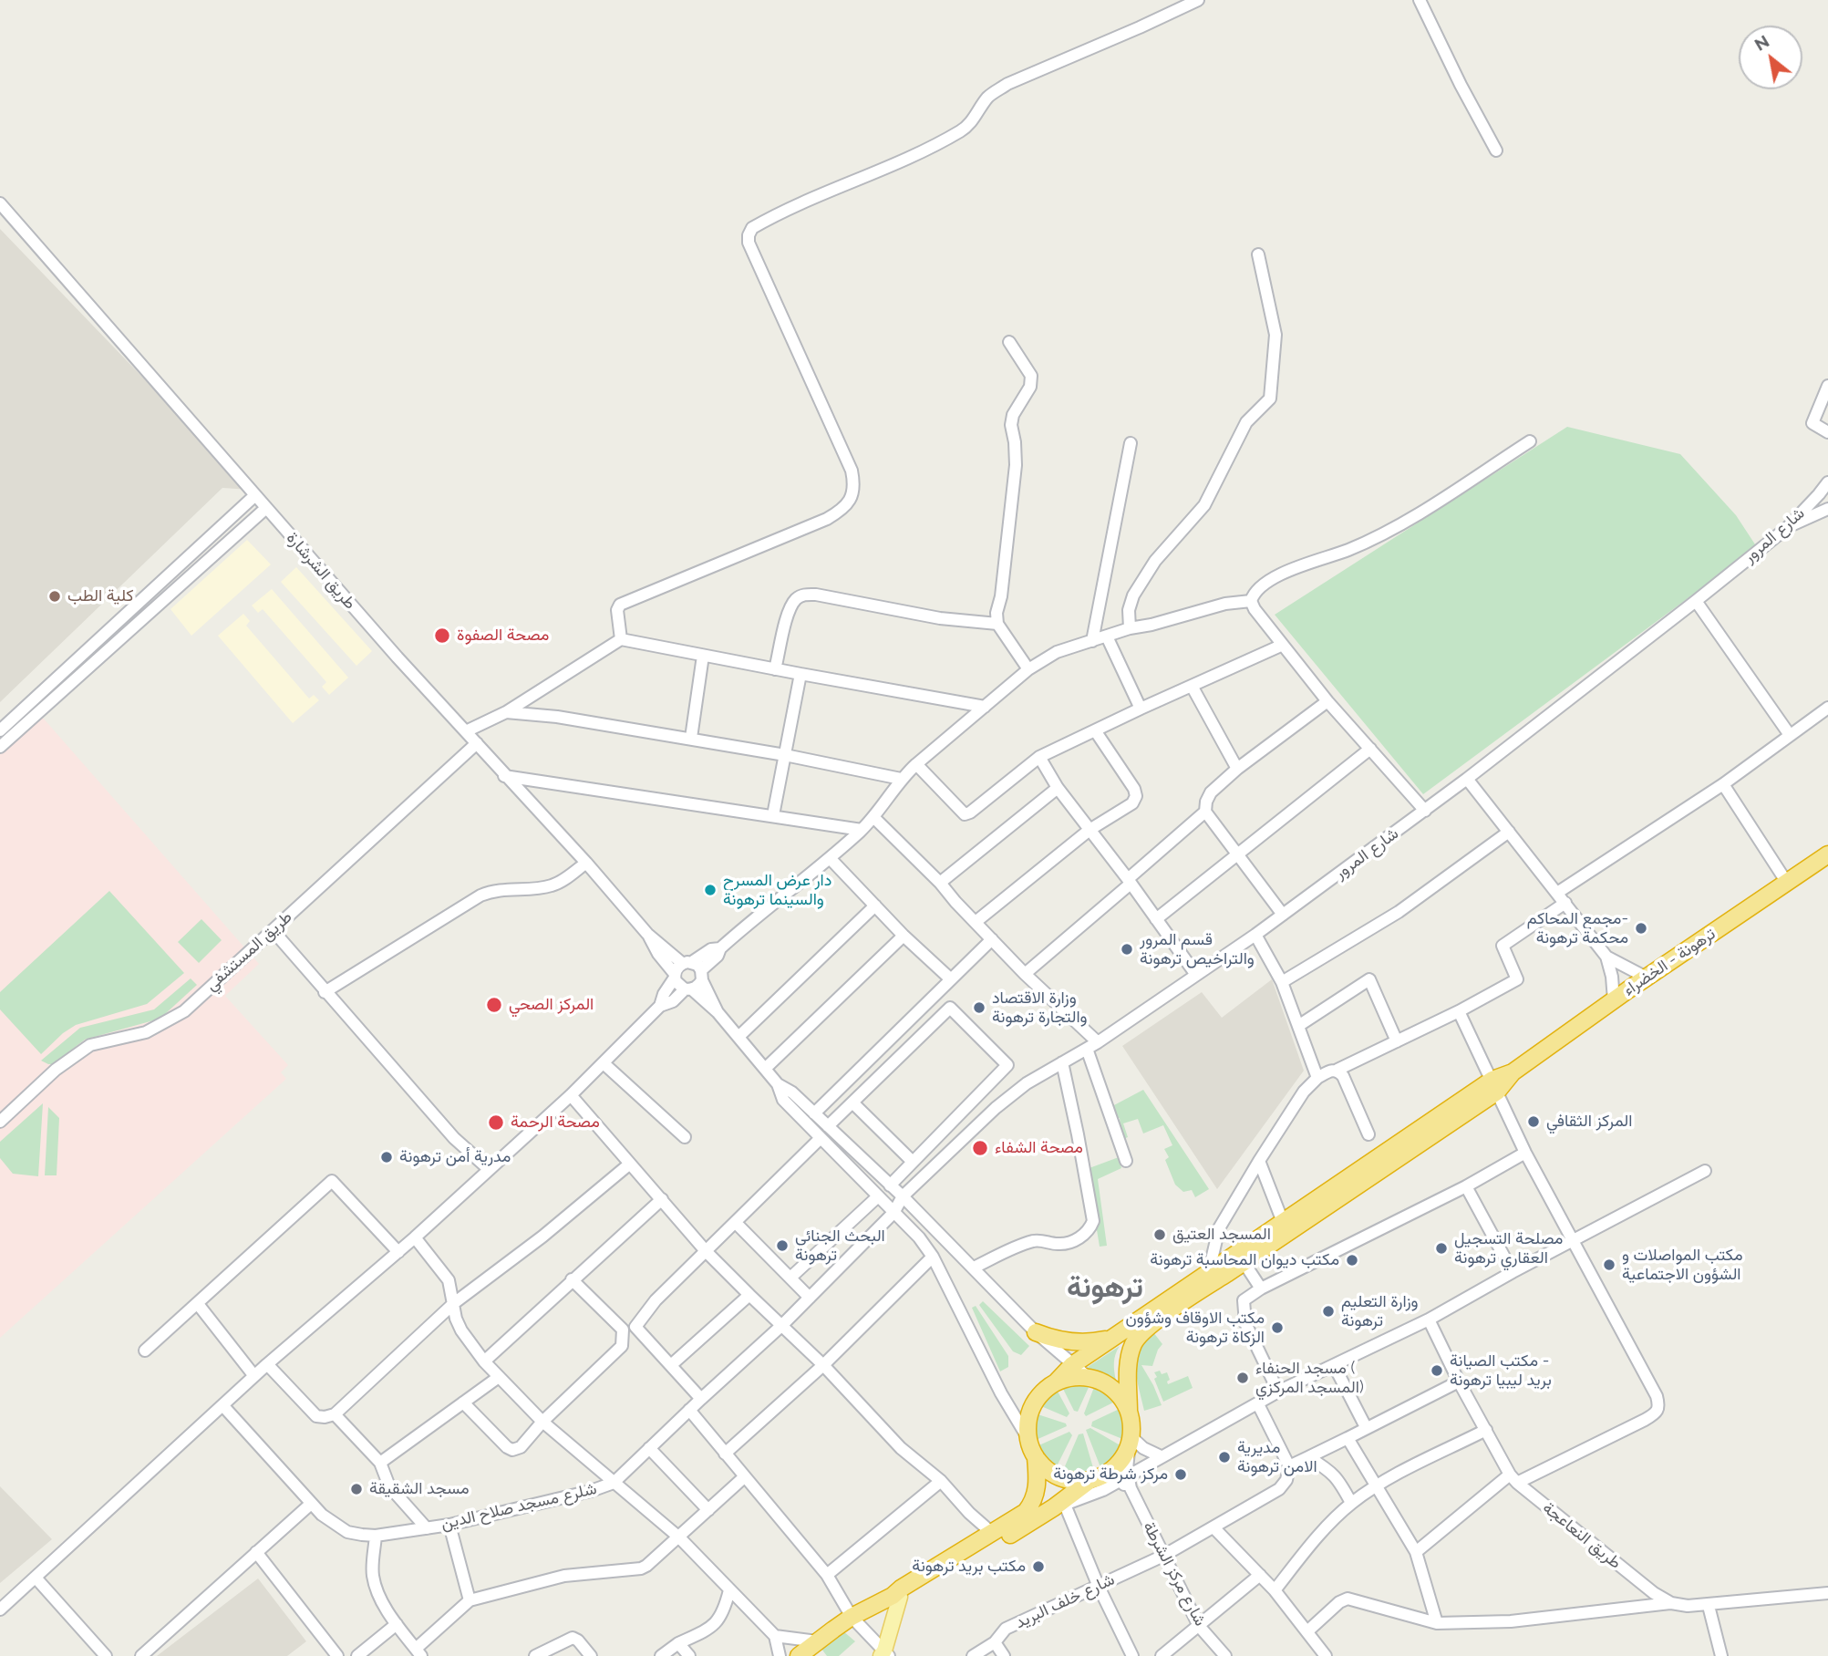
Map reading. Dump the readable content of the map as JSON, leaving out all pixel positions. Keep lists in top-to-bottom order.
{
  "streets": {
    "highway": ["ترهونة - الخضراء"],
    "street": [
      "شارع المرور",
      "طريق الشرشارة",
      "طريق المستشفي",
      "شلرع مسجد صلاح الدين",
      "طريق النعاعجة",
      "شارع مركز الشرطة",
      "شارع خلف البريد"
    ]
  },
  "crossings": [
    ["شارع المرور", "شلرع مسجد صلاح الدين"],
    ["طريق الشرشارة", "طريق المستشفي"],
    ["شارع مركز الشرطة", "شارع خلف البريد"]
  ],
  "districts": ["ترهونة"],
  "places": [
    "كلية الطب",
    "مصحة الصفوة",
    "دار عرض المسرح والسينما ترهونة",
    "مجمع المحاكم- محكمة ترهونة",
    "قسم المرور والتراخيص ترهونة",
    "المركز الصحي",
    "وزارة الاقتصاد والتجارة ترهونة",
    "المركز الثقافي",
    "مصحة الرحمة",
    "مصحة الشفاء",
    "مدرية أمن ترهونة",
    "المسجد العتيق",
    "البحث الجنائي ترهونة",
    "مصلحة التسجيل العقاري ترهونة",
    "مكتب ديوان المحاسبة ترهونة",
    "مكتب المواصلات و الشؤون الاجتماعية",
    "وزارة التعليم ترهونة",
    "مكتب الاوقاف وشؤون الزكاة ترهونة",
    "مكتب الصيانة - بريد ليبيا ترهونة",
    "مسجد الحنفاء ( المسجد المركزي)",
    "مديرية الامن ترهونة",
    "مركز شرطة ترهونة",
    "مسجد الشقيقة",
    "مكتب بريد ترهونة"
  ],
  "north": "top left"
}
